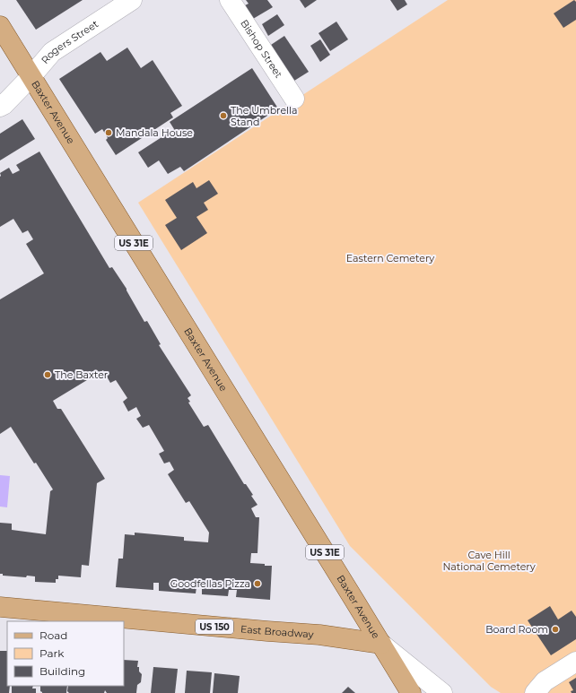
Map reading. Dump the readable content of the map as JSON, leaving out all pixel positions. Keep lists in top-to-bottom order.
{
  "streets": {
    "main road": [
      "Baxter Avenue",
      "US 31E",
      "US 150",
      "East Broadway"
    ],
    "street": ["Rogers Street", "Bishop Street"]
  },
  "crossings": [
    ["Rogers Street", "Baxter Avenue"],
    ["Baxter Avenue", "East Broadway"]
  ],
  "parks": ["Eastern Cemetery", "Cave Hill National Cemetery"],
  "places": [
    "The Umbrella Stand",
    "Mandala House",
    "The Baxter",
    "Goodfellas Pizza",
    "Board Room"
  ],
  "legend": ["Road", "Park", "Building"]
}
